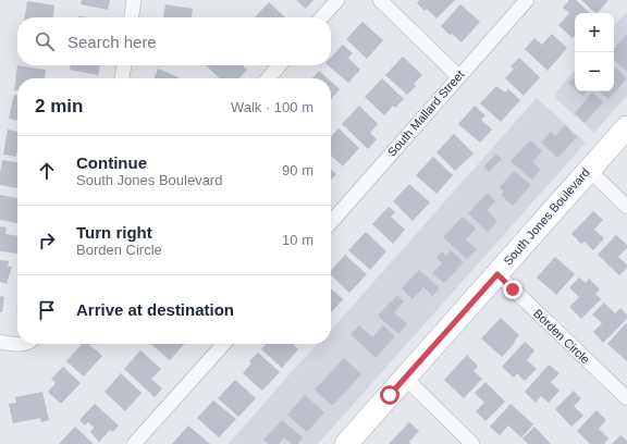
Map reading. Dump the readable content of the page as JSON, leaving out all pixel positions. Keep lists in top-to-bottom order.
{
  "streets": {
    "main road": ["South Jones Boulevard"],
    "street": ["South Mallard Street", "Borden Circle"]
  },
  "crossings": [
    ["South Jones Boulevard", "Borden Circle"]
  ],
  "page": {
    "map_buttons": ["+", "−"],
    "search": "Search here",
    "heading": ["2 min", "Walk · 100 m"],
    "list": [
      ["Continue", "South Jones Boulevard", "90 m"],
      ["Turn right", "Borden Circle", "10 m"],
      "Arrive at destination"
    ]
  }
}
